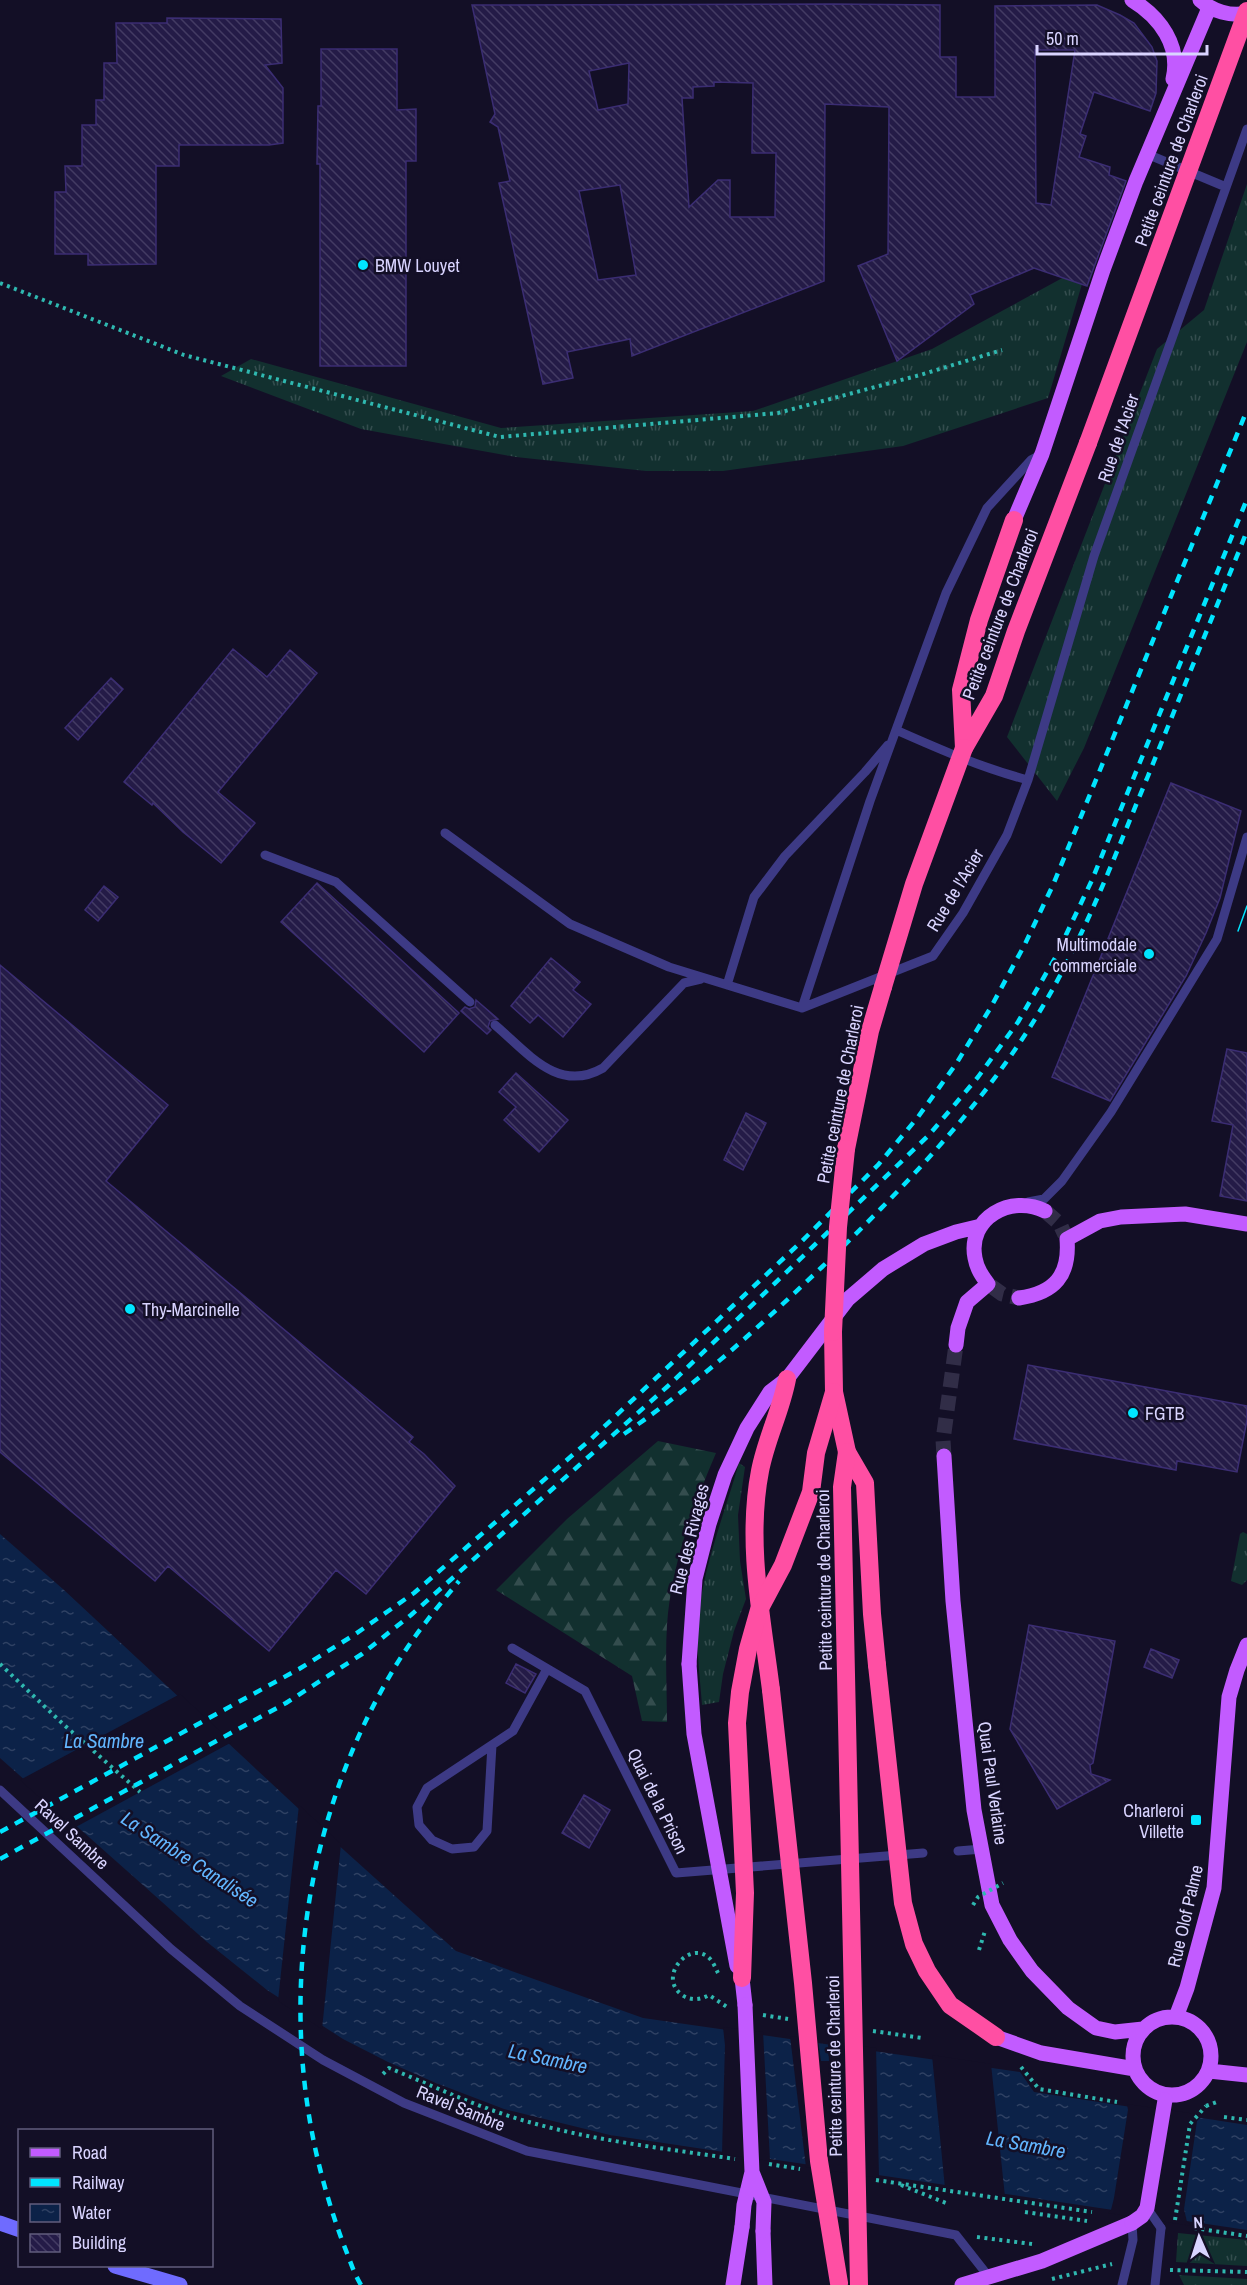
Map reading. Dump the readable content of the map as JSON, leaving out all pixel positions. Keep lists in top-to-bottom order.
{
  "streets": {
    "highway": ["Petite ceinture de Charleroi"],
    "main road": ["Rue des Rivages", "Quai Paul Verlaine", "Rue Olof Palme"],
    "lane": ["Rue de l'Acier", "Quai de la Prison", "Ravel Sambre"]
  },
  "crossings": [
    ["Quai Paul Verlaine", "Rue Olof Palme"]
  ],
  "water": ["La Sambre", "La Sambre Canalisée"],
  "places": {
    "other": [
      "BMW Louyet",
      "Multimodale commerciale",
      "Thy-Marcinelle",
      "FGTB"
    ],
    "transit": ["Charleroi Villette"]
  },
  "legend": [
    "Road",
    "Railway",
    "Water",
    "Building"
  ],
  "scale_bar": "50 m",
  "north": "top"
}
